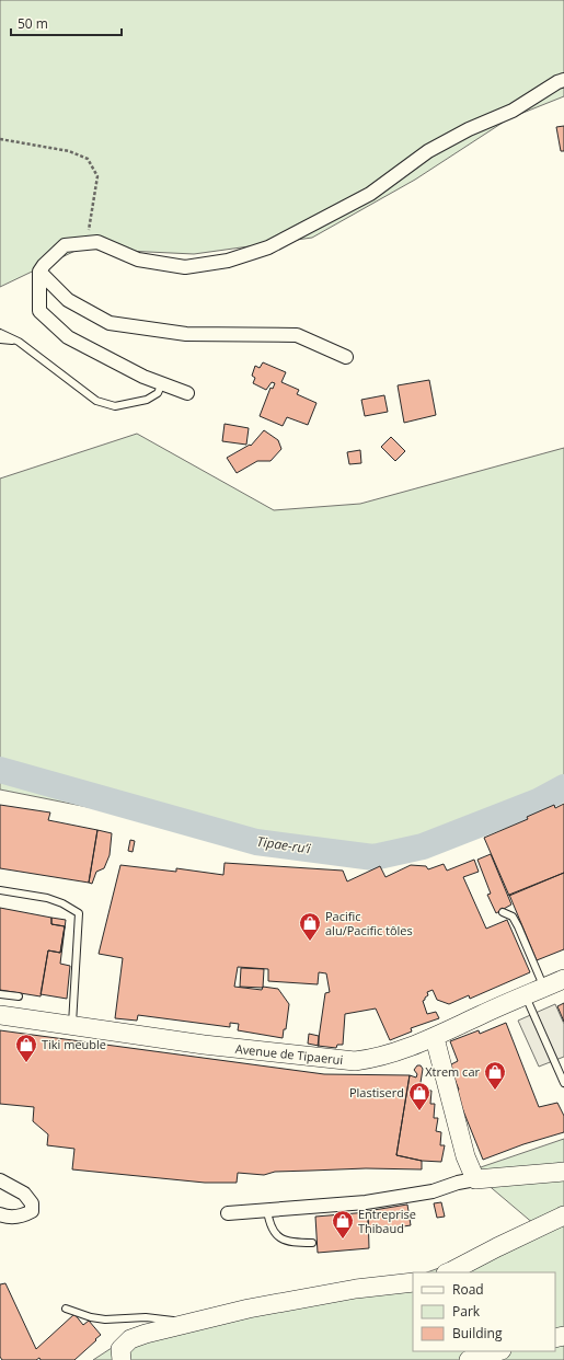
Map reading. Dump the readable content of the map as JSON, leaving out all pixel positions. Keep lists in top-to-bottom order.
{
  "streets": {
    "street": ["Avenue de Tipaerui"]
  },
  "water": ["Tipae-ru’i"],
  "places": {
    "shop": [
      "Pacific alu/Pacific tôles",
      "Tiki meuble",
      "Xtrem car",
      "Plastiserd",
      "Entreprise Thibaud"
    ]
  },
  "legend": ["Road", "Park", "Building"],
  "scale_bar": "50 m"
}
